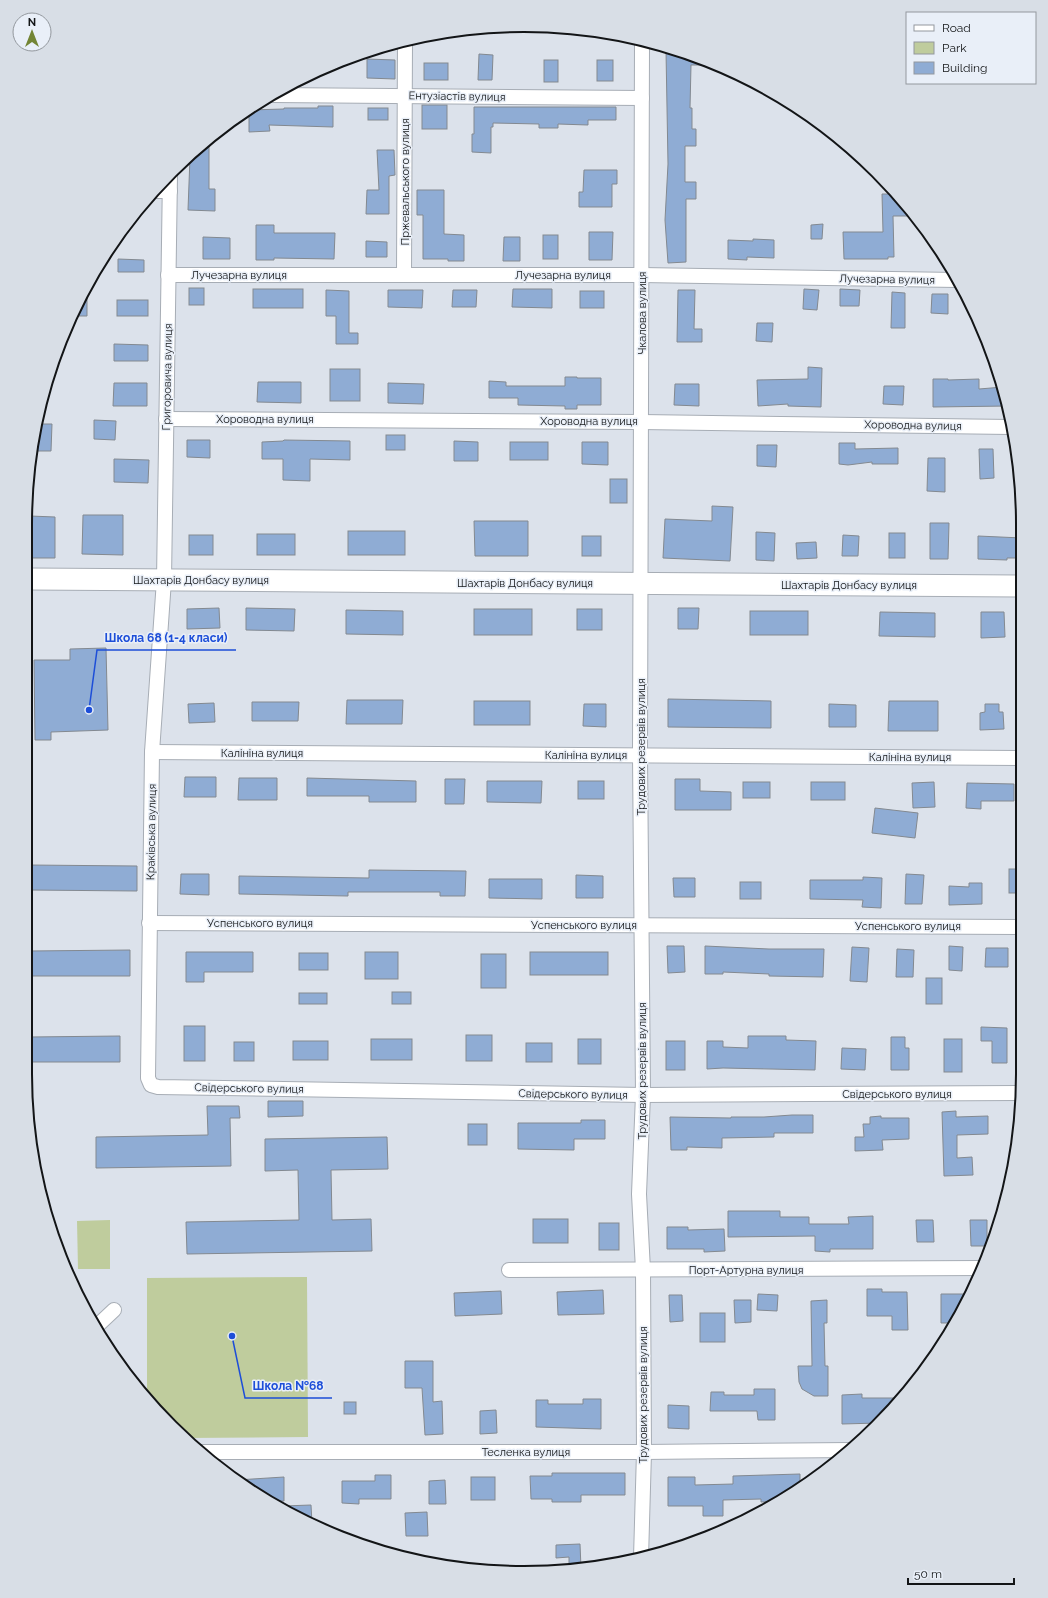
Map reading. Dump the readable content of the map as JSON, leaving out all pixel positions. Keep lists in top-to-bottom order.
{
  "streets": {
    "street": [
      "Ентузіастів вулиця",
      "Пржевальського вулиця",
      "Лучезарна вулиця",
      "Чкалова вулиця",
      "Григоровича вулиця",
      "Хороводна вулиця",
      "Шахтарів Донбасу вулиця",
      "Трудових резервів вулиця",
      "Калініна вулиця",
      "Краківська вулиця",
      "Успенського вулиця",
      "Свідерського вулиця",
      "Порт-Артурна вулиця",
      "Тесленка вулиця"
    ]
  },
  "crossings": [
    ["Ентузіастів вулиця", "Пржевальського вулиця"],
    ["Ентузіастів вулиця", "Чкалова вулиця"],
    ["Пржевальського вулиця", "Лучезарна вулиця"],
    ["Лучезарна вулиця", "Чкалова вулиця"],
    ["Лучезарна вулиця", "Григоровича вулиця"],
    ["Чкалова вулиця", "Хороводна вулиця"],
    ["Чкалова вулиця", "Шахтарів Донбасу вулиця"],
    ["Чкалова вулиця", "Трудових резервів вулиця"],
    ["Григоровича вулиця", "Хороводна вулиця"],
    ["Григоровича вулиця", "Шахтарів Донбасу вулиця"],
    ["Григоровича вулиця", "Краківська вулиця"],
    ["Шахтарів Донбасу вулиця", "Трудових резервів вулиця"],
    ["Шахтарів Донбасу вулиця", "Краківська вулиця"],
    ["Трудових резервів вулиця", "Калініна вулиця"],
    ["Трудових резервів вулиця", "Успенського вулиця"],
    ["Трудових резервів вулиця", "Свідерського вулиця"],
    ["Трудових резервів вулиця", "Порт-Артурна вулиця"],
    ["Трудових резервів вулиця", "Тесленка вулиця"],
    ["Калініна вулиця", "Краківська вулиця"],
    ["Краківська вулиця", "Успенського вулиця"],
    ["Краківська вулиця", "Свідерського вулиця"]
  ],
  "places": ["Школа 68 (1-4 класи)", "Школа №68"],
  "legend": ["Road", "Park", "Building"],
  "scale_bar": "50 m",
  "north": "top"
}
